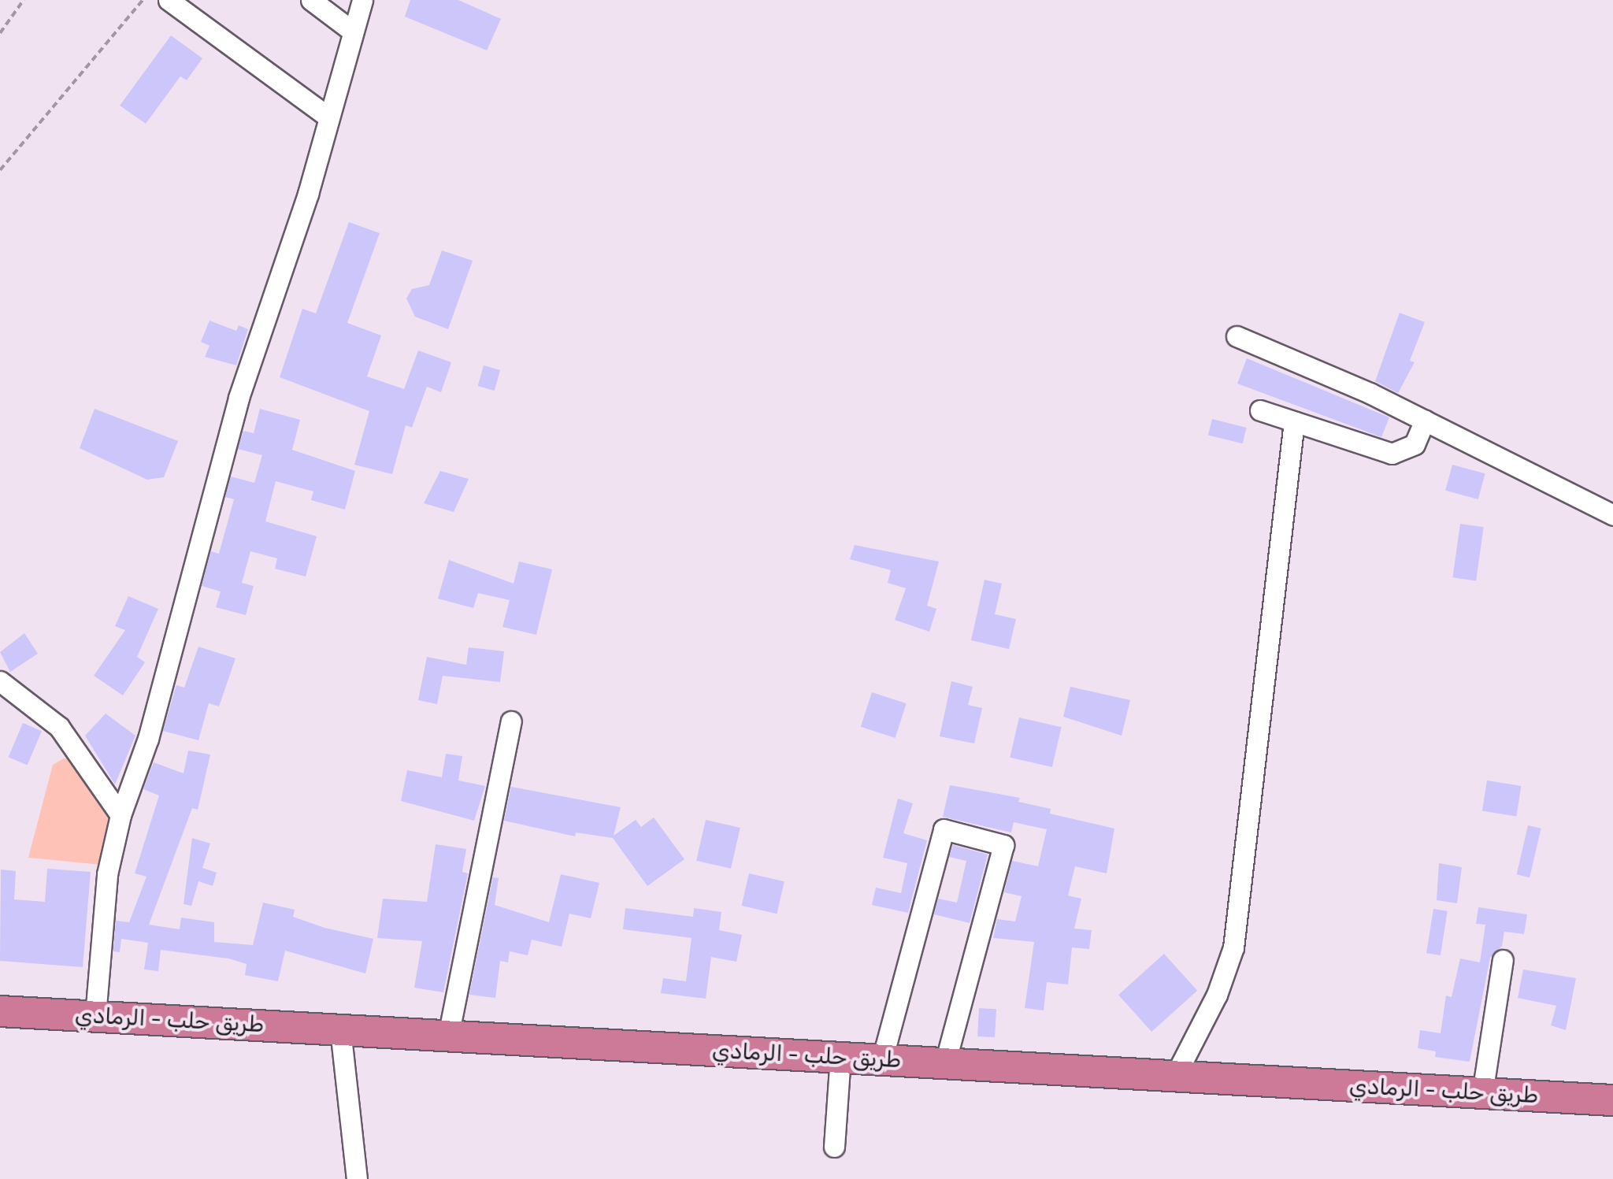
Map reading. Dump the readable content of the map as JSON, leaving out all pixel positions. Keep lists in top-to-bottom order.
{
  "streets": {
    "highway": ["طريق حلب - الرمادي"]
  }
}
